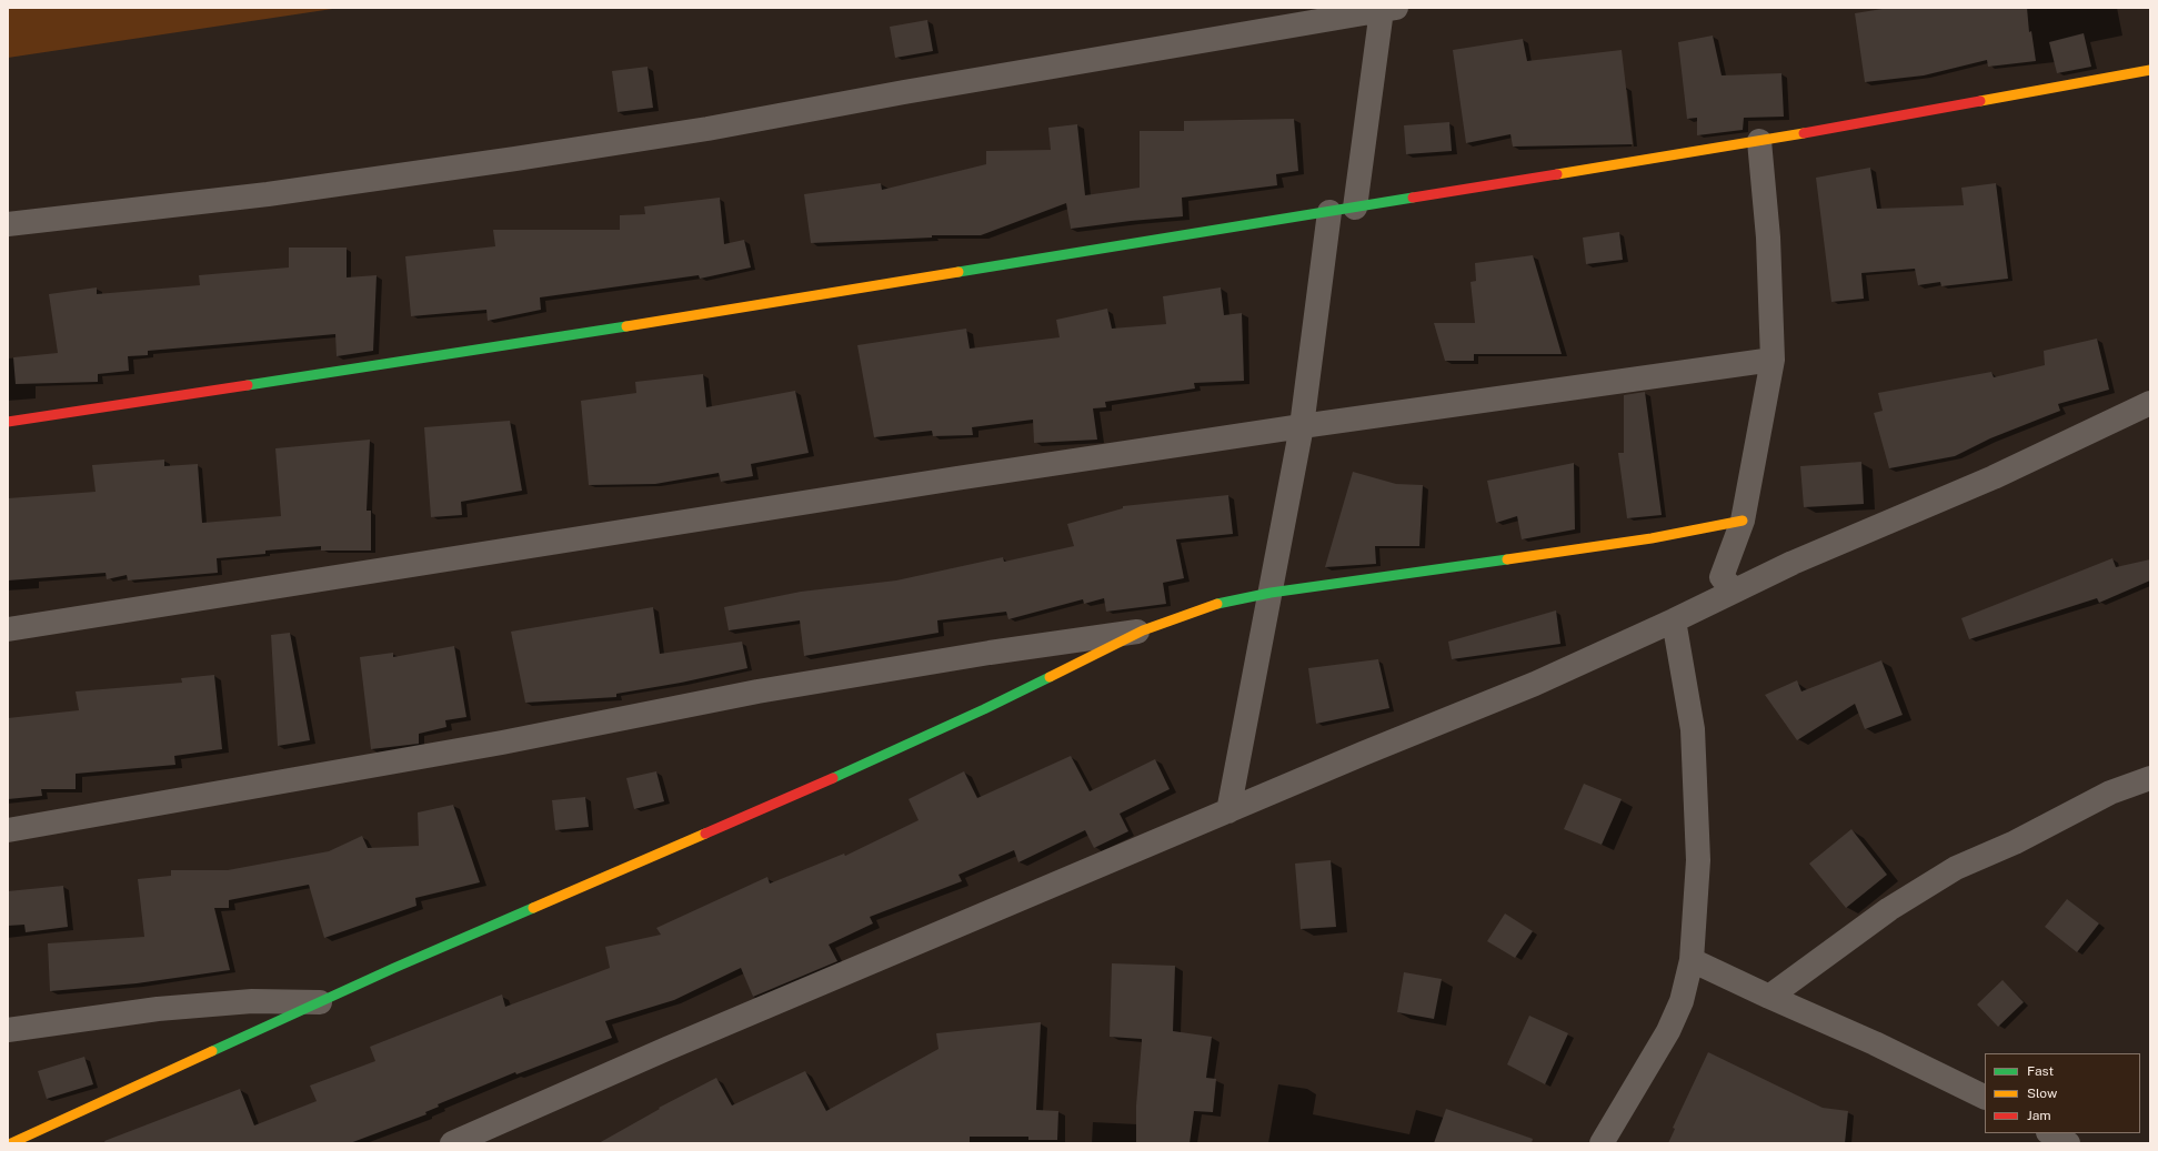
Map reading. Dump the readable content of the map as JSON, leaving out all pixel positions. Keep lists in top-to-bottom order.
{
  "legend": ["Fast", "Slow", "Jam"]
}
